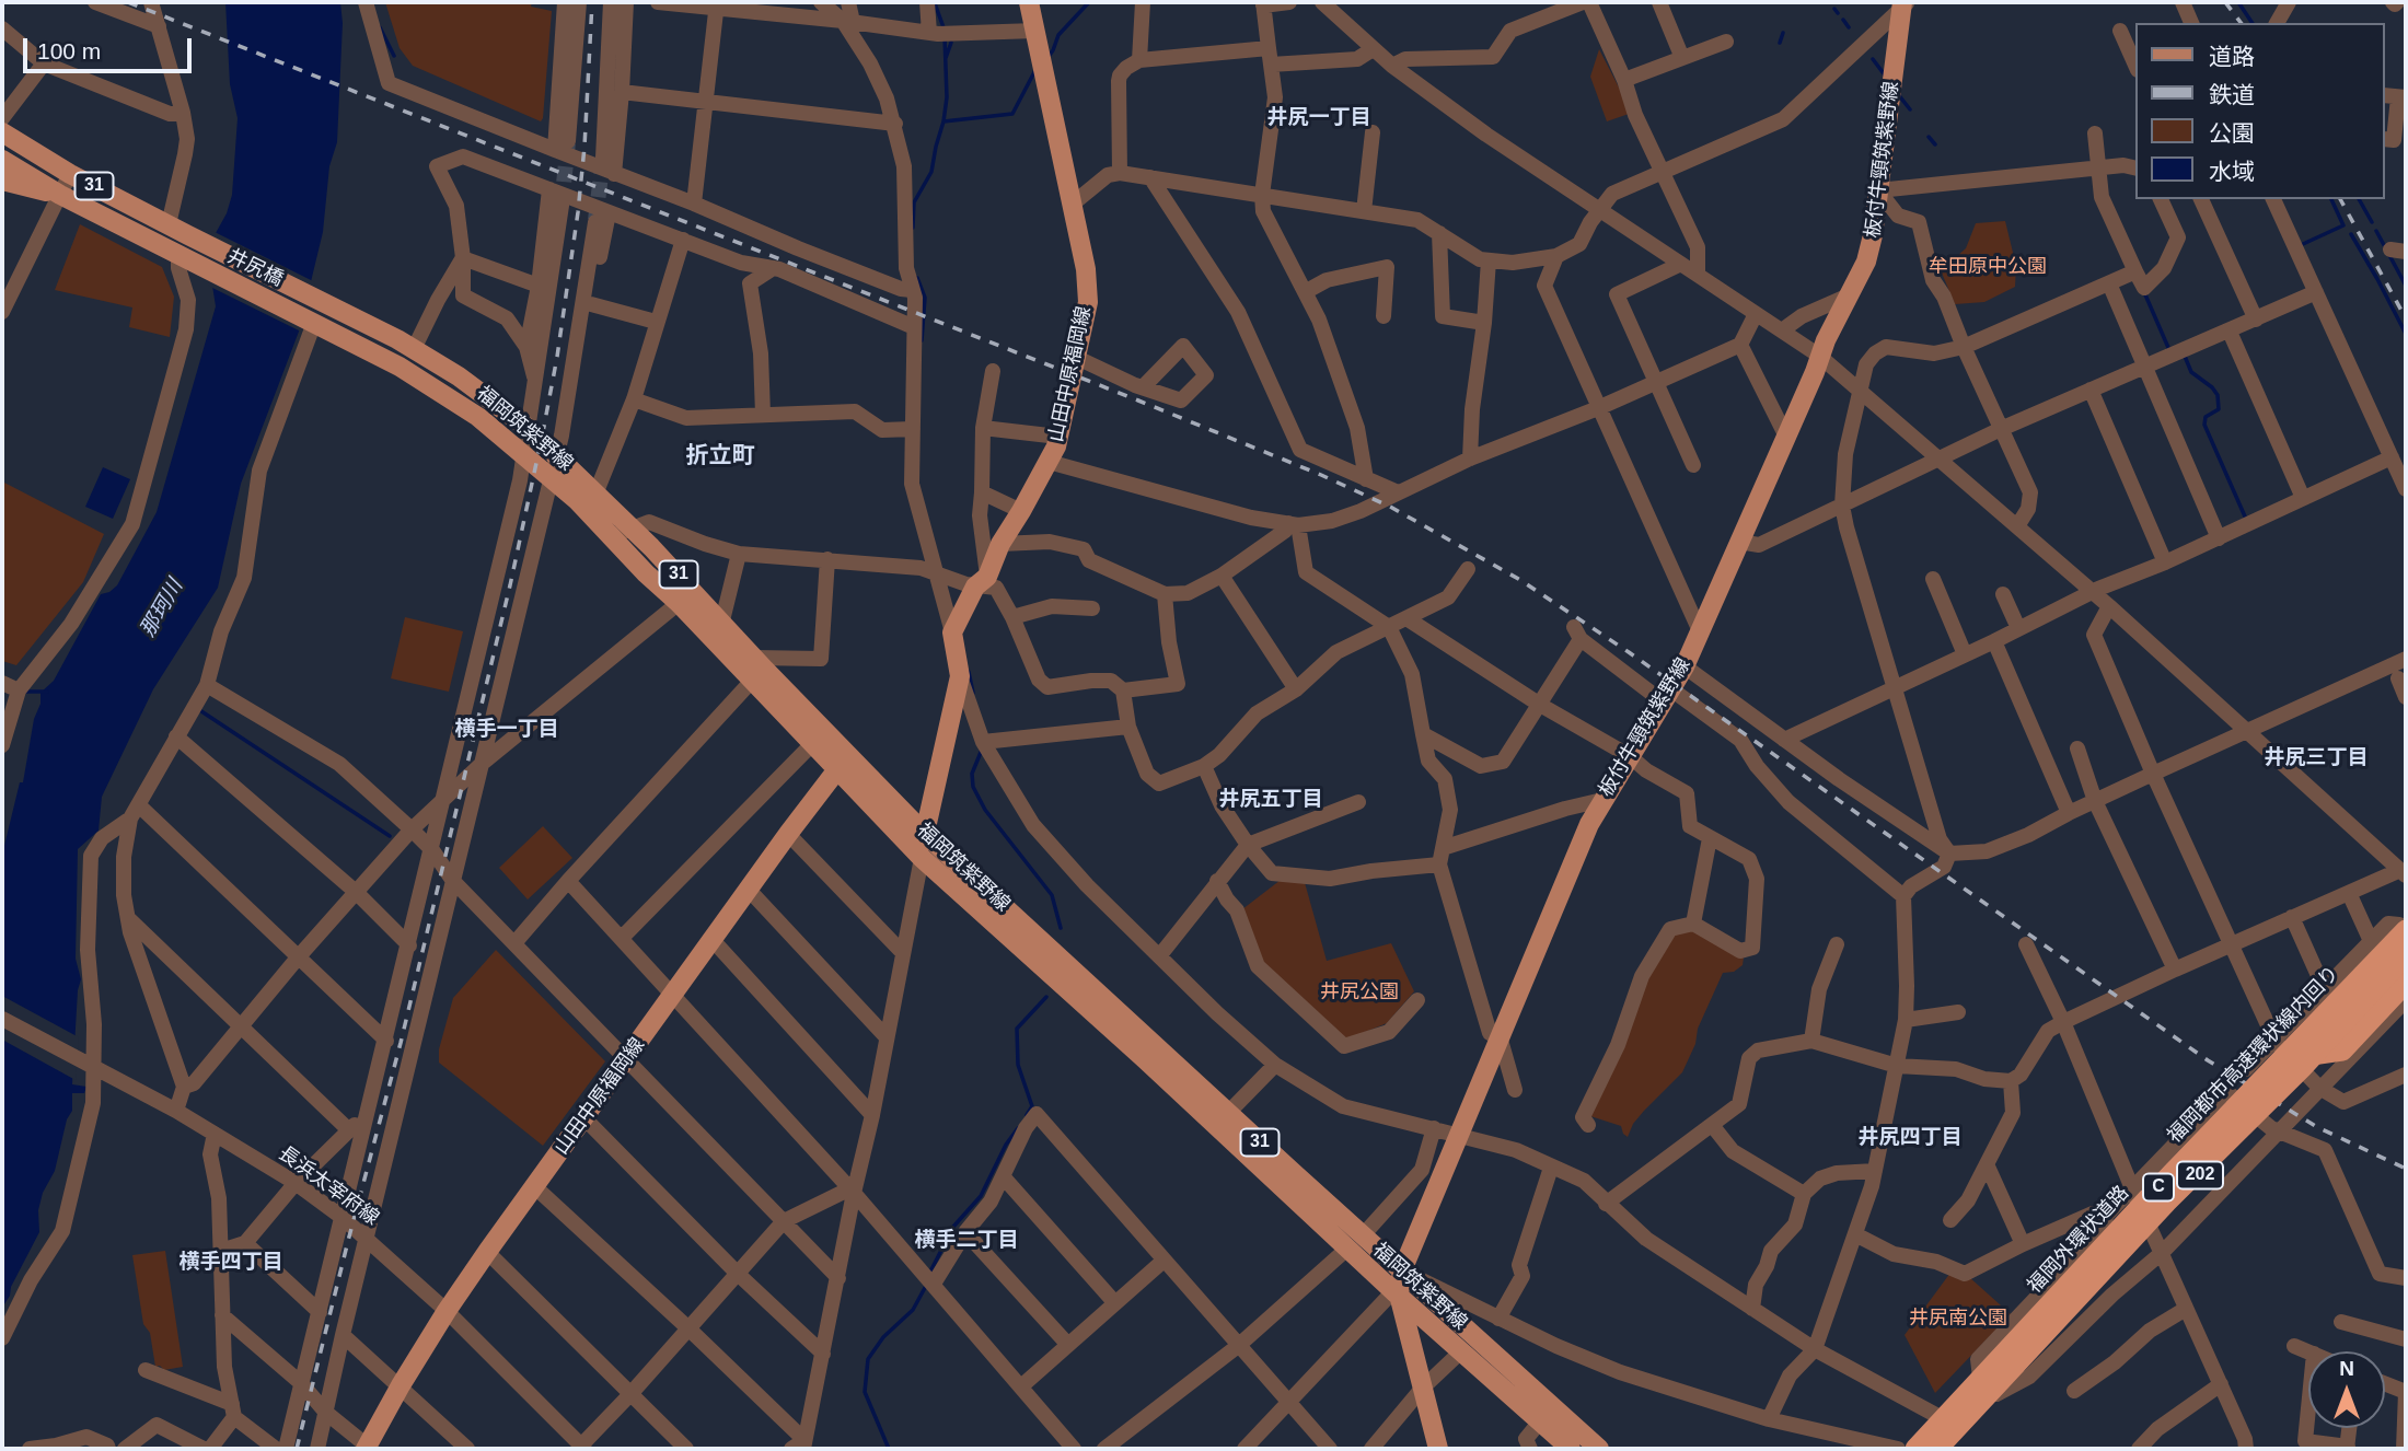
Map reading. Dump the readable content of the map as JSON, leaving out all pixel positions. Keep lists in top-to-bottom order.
{
  "streets": {
    "highway": [
      "福岡都市高速環状線内回り",
      "202",
      "C",
      "福岡外環状道路"
    ],
    "main road": [
      "板付牛頸筑紫野線",
      "31",
      "井尻橋",
      "山田中原福岡線",
      "福岡筑紫野線"
    ],
    "street": ["長浜太宰府線"]
  },
  "crossings": [
    ["板付牛頸筑紫野線", "福岡筑紫野線"],
    ["31", "井尻橋"],
    ["井尻橋", "福岡筑紫野線"],
    ["山田中原福岡線", "福岡筑紫野線"],
    ["山田中原福岡線", "長浜太宰府線"],
    ["福岡都市高速環状線内回り", "福岡外環状道路"],
    ["C", "福岡外環状道路"]
  ],
  "districts": [
    "井尻一丁目",
    "折立町",
    "横手一丁目",
    "井尻三丁目",
    "井尻五丁目",
    "井尻四丁目",
    "横手二丁目",
    "横手四丁目"
  ],
  "water": ["那珂川"],
  "parks": ["牟田原中公園", "井尻公園", "井尻南公園"],
  "legend": [
    "道路",
    "鉄道",
    "公園",
    "水域"
  ],
  "scale_bar": "100 m",
  "north": "top"
}
